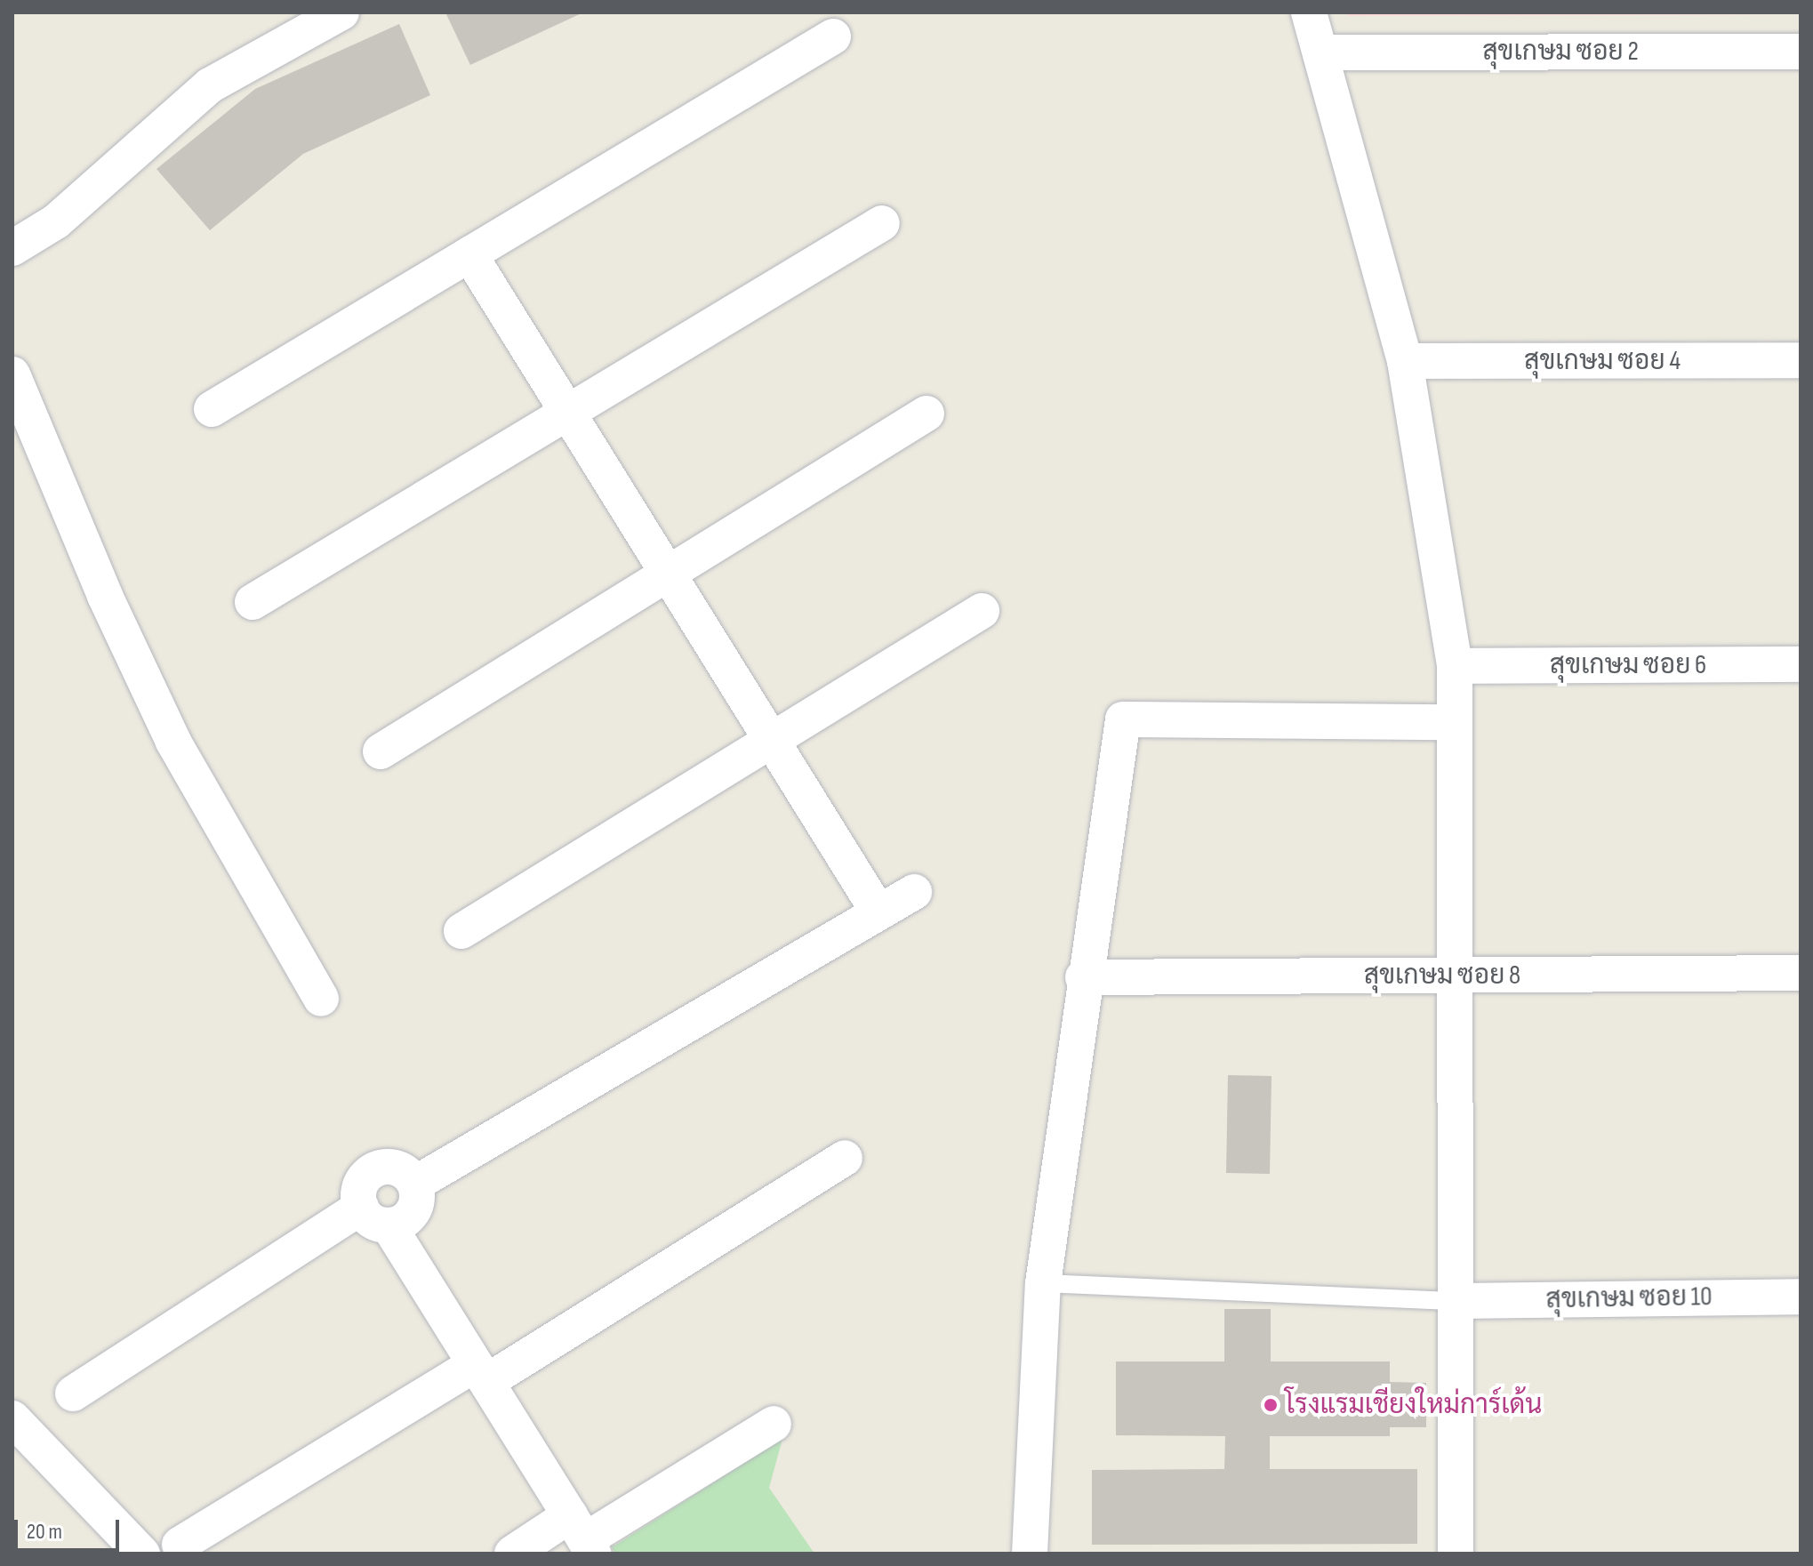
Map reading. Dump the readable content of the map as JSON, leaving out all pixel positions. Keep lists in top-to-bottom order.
{
  "streets": {
    "street": [
      "สุขเกษม ซอย 2",
      "สุขเกษม ซอย 4",
      "สุขเกษม ซอย 6",
      "สุขเกษม ซอย 8",
      "สุขเกษม ซอย 10"
    ]
  },
  "places": ["โรงแรมเชียงใหม่การ์เด้น"],
  "scale_bar": "20 m"
}
